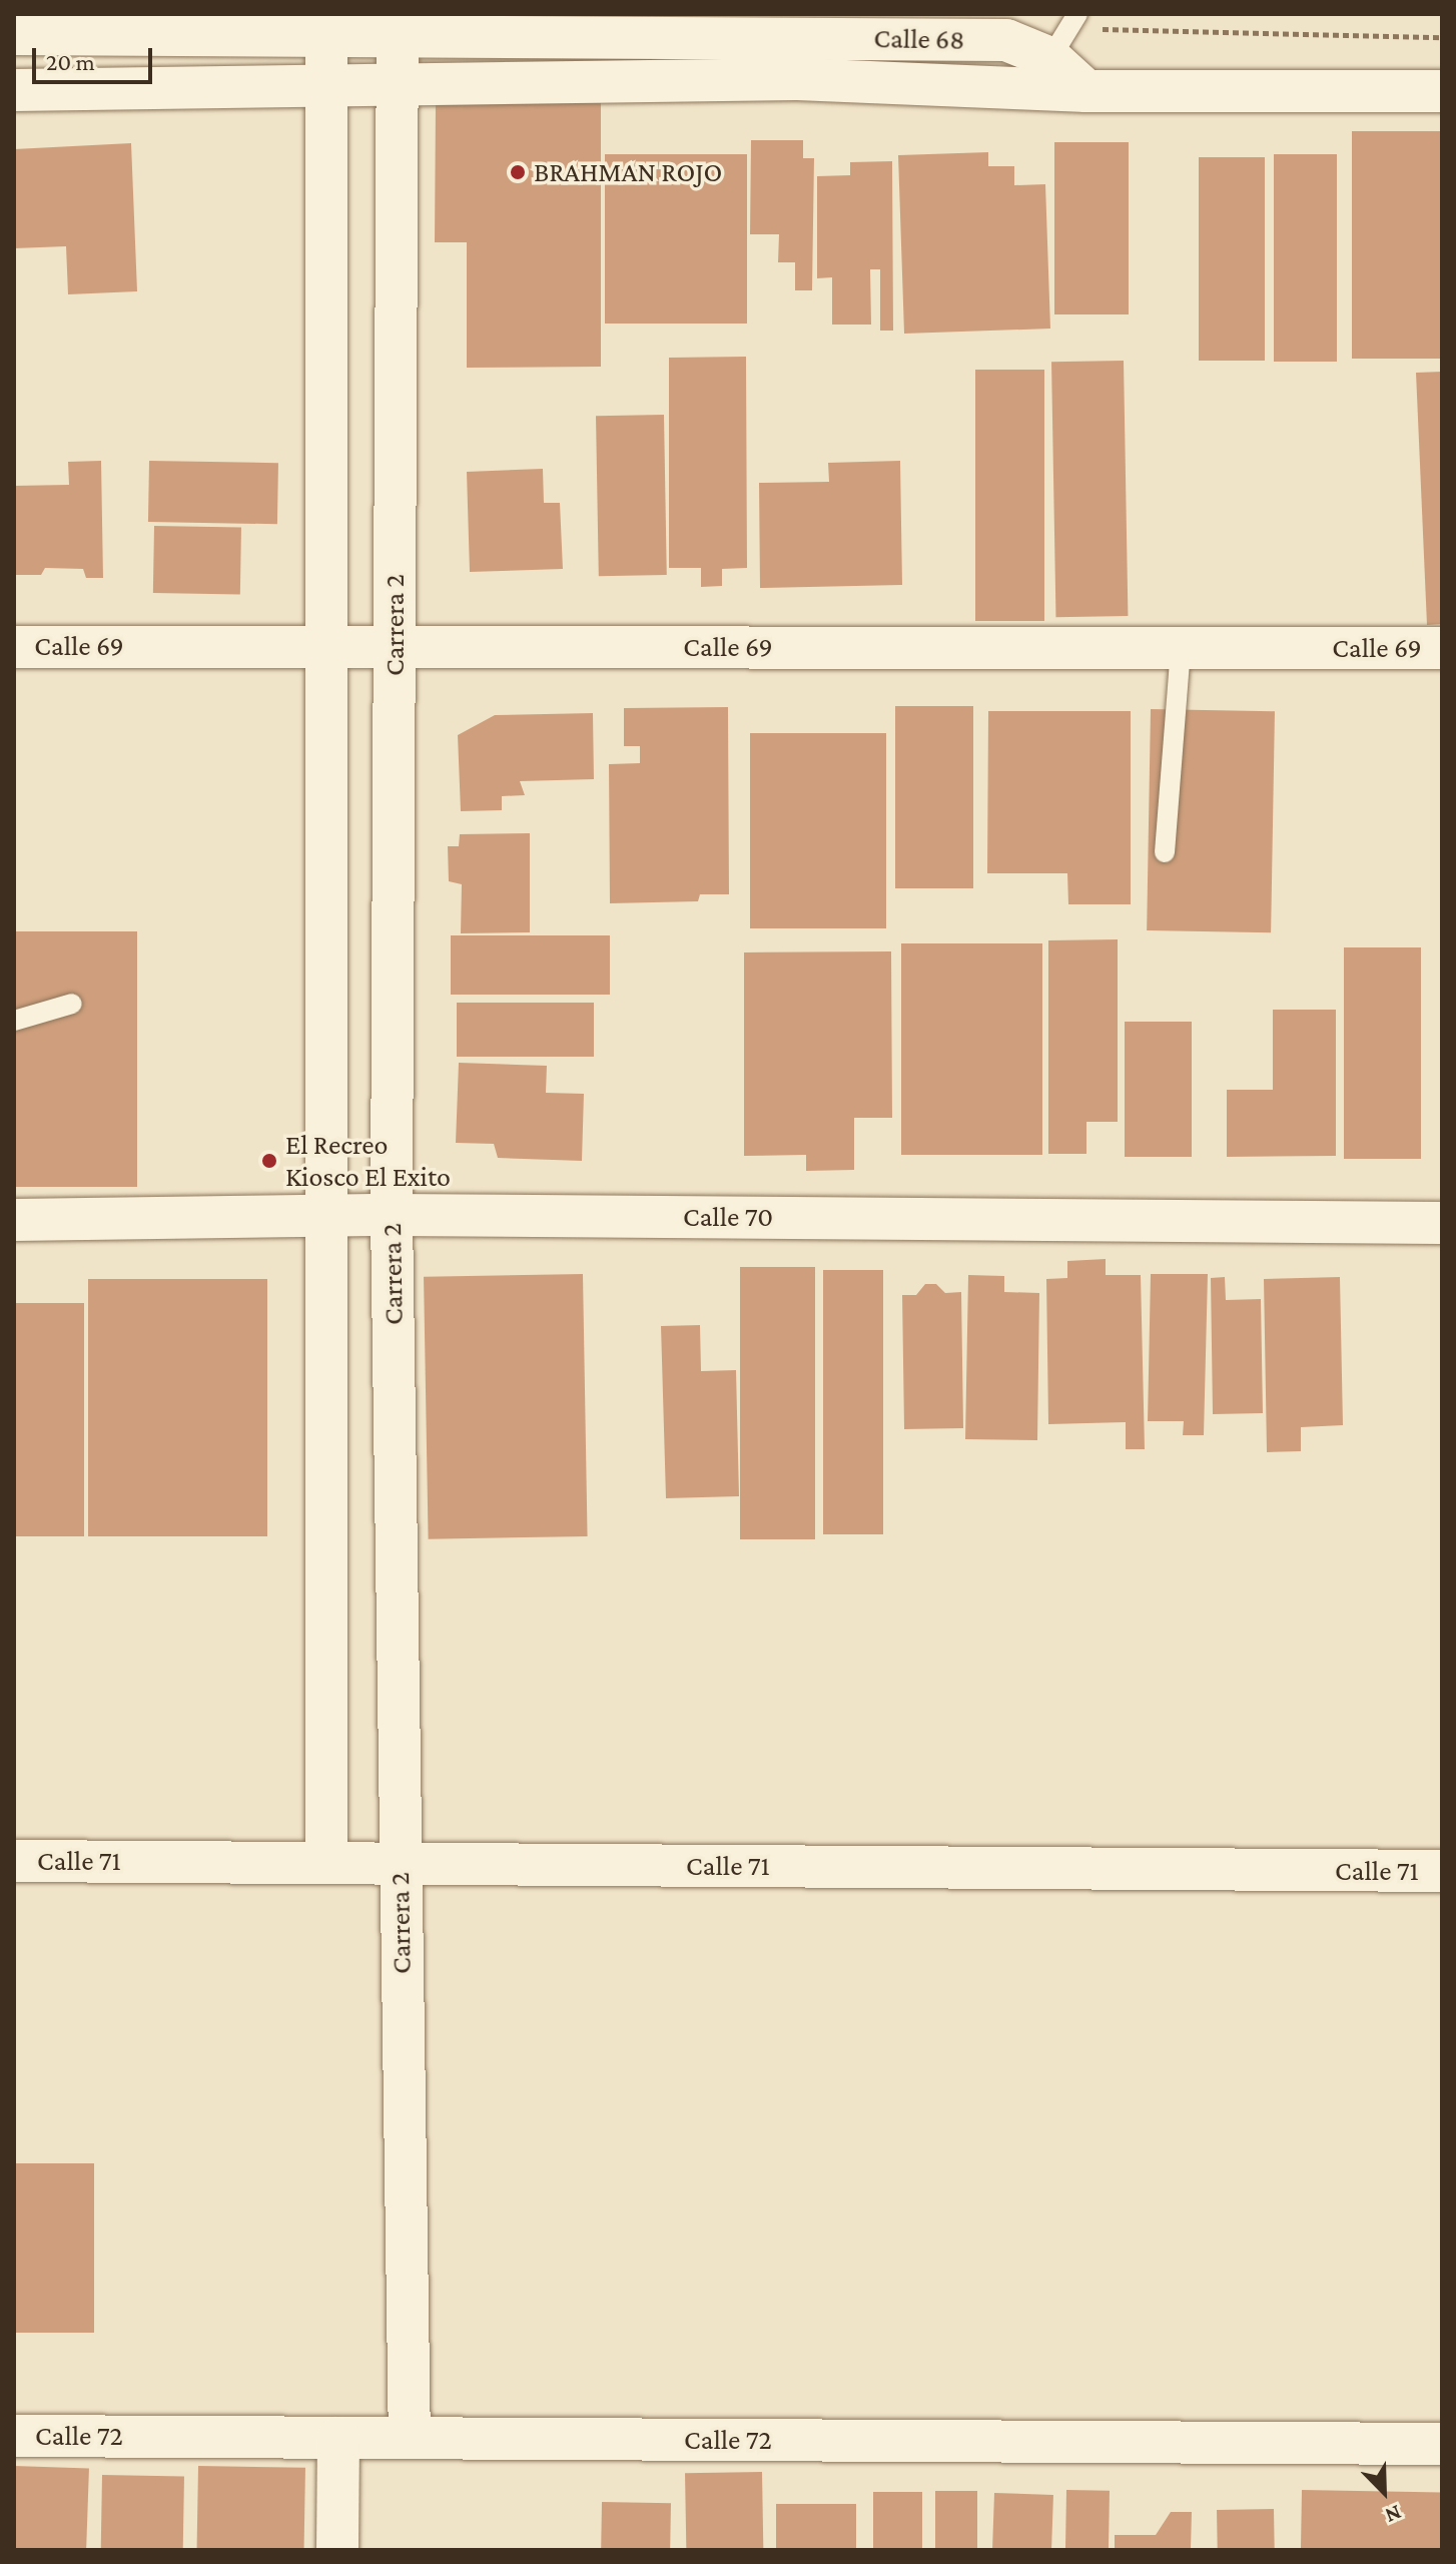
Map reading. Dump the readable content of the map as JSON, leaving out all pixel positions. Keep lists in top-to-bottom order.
{
  "streets": {
    "street": [
      "Calle 68",
      "Carrera 2",
      "Calle 69",
      "Calle 70",
      "Calle 71",
      "Calle 72"
    ]
  },
  "crossings": [
    ["Calle 68", "Carrera 2"],
    ["Carrera 2", "Calle 69"],
    ["Carrera 2", "Calle 70"],
    ["Carrera 2", "Calle 71"],
    ["Carrera 2", "Calle 72"]
  ],
  "places": ["BRAHMAN ROJO", "El Recreo Kiosco El Exito"],
  "scale_bar": "20 m",
  "north": "bottom right"
}
